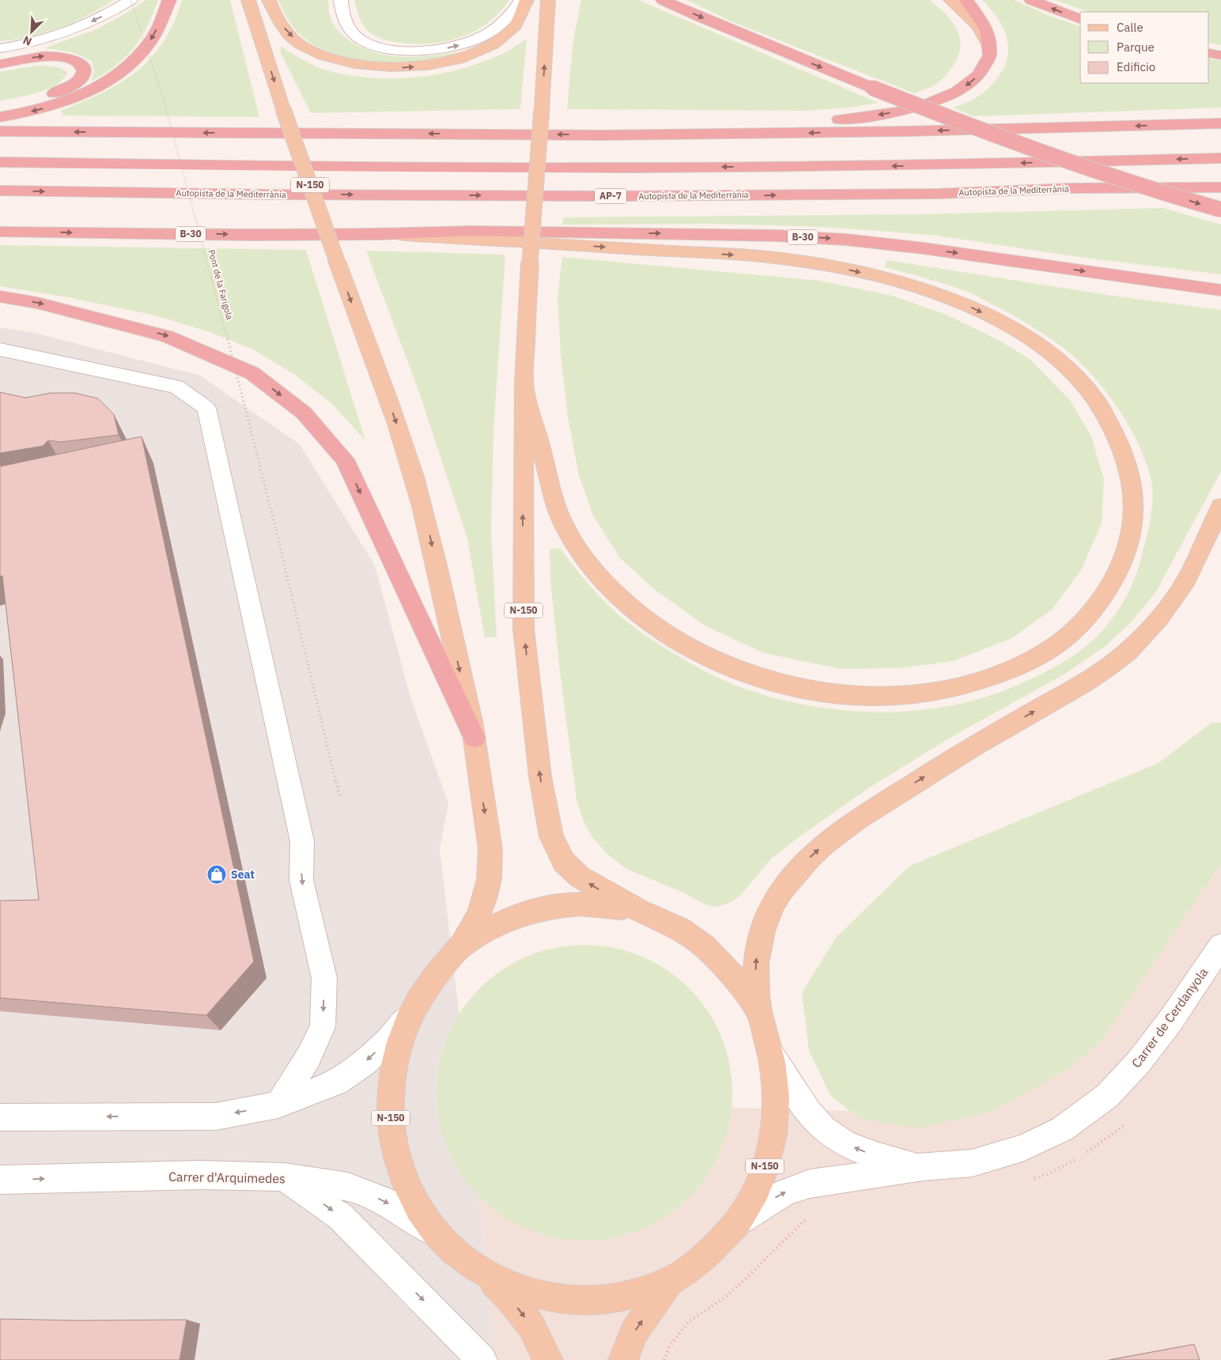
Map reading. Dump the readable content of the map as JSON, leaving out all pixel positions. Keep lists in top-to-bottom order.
{
  "streets": {
    "highway": ["Autopista de la Mediterrània", "AP-7", "B-30"],
    "main road": ["N-150"],
    "street": ["Carrer de Cerdanyola", "Carrer d'Arquimedes"],
    "path": ["Pont de la Farigola"]
  },
  "crossings": [
    ["N-150", "Carrer de Cerdanyola"],
    ["N-150", "Carrer d'Arquimedes"]
  ],
  "places": {
    "shop": ["Seat"]
  },
  "legend": ["Calle", "Parque", "Edificio"],
  "north": "bottom left"
}
